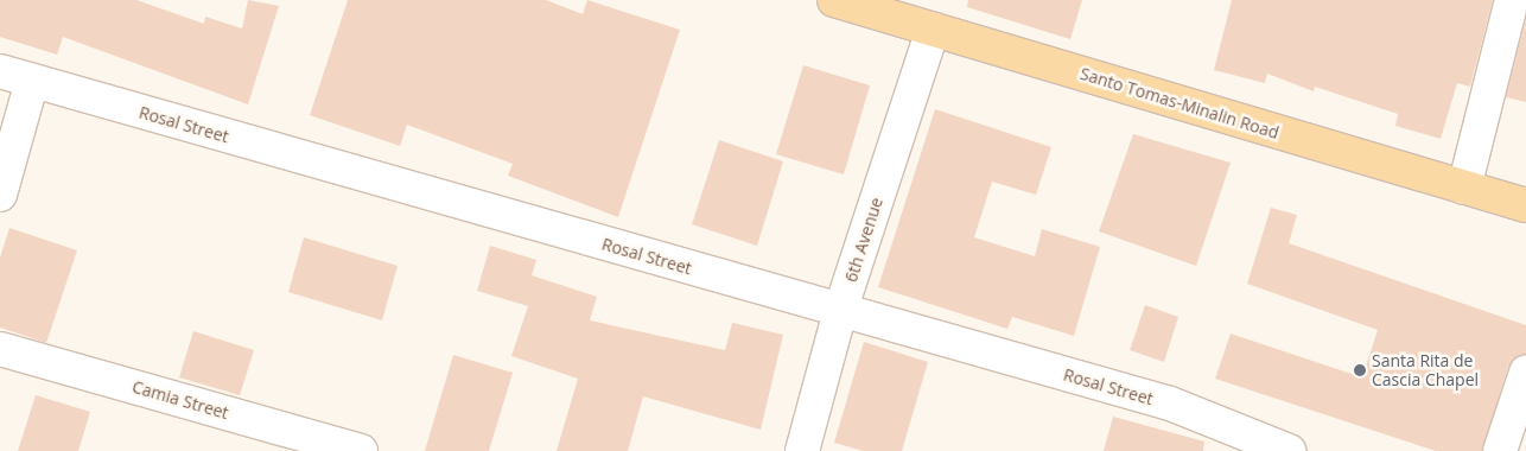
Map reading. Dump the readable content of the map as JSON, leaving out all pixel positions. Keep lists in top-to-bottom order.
{
  "streets": {
    "main road": ["Santo Tomas-Minalin Road"],
    "street": ["Rosal Street", "6th Avenue", "Camia Street"]
  },
  "crossings": [
    ["Santo Tomas-Minalin Road", "6th Avenue"],
    ["Rosal Street", "6th Avenue"]
  ],
  "places": ["Santa Rita de Cascia Chapel"]
}
